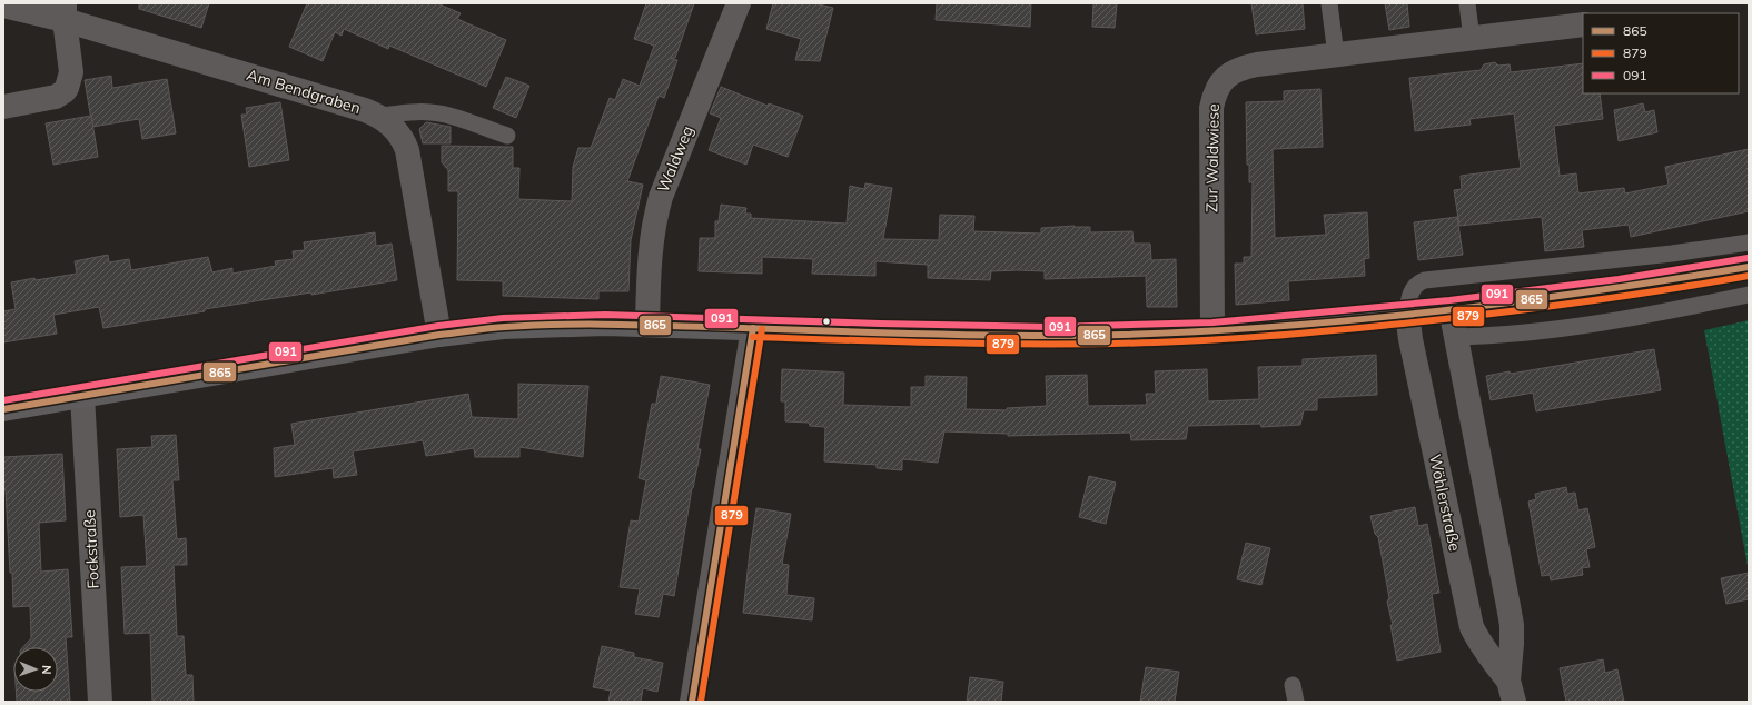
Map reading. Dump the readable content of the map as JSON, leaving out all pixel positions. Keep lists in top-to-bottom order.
{
  "streets": {
    "street": [
      "Am Bendgraben",
      "Zur Waldwiese",
      "Waldweg",
      "Wöhlerstraße",
      "Fockstraße"
    ]
  },
  "lines": ["transit line 091", "transit line 865", "transit line 879"],
  "legend": ["865", "879", "091"],
  "north": "right"
}
